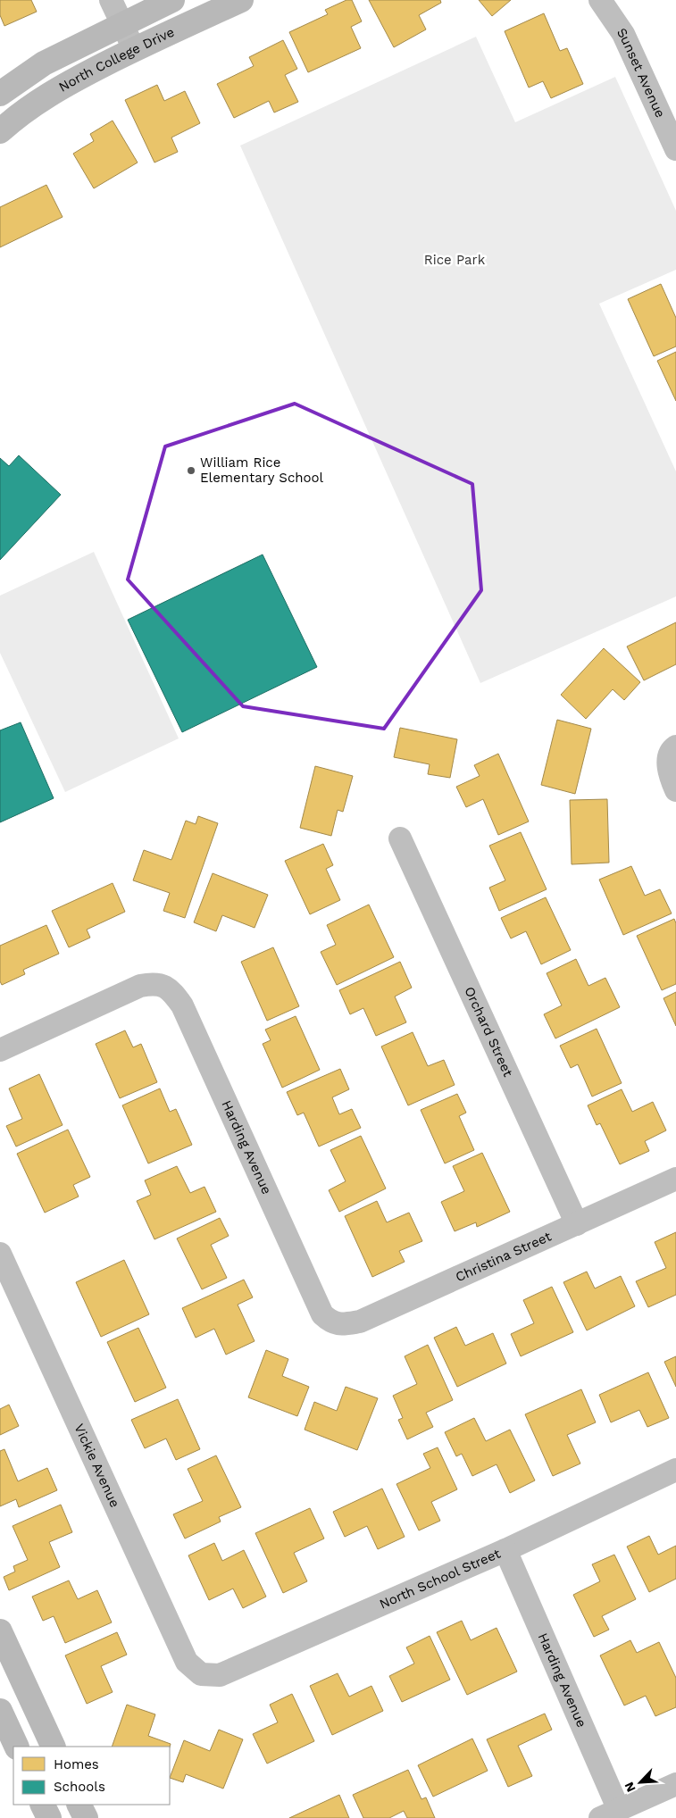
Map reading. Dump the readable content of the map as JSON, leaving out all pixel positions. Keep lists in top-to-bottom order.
{
  "streets": {
    "street": [
      "North College Drive",
      "Sunset Avenue",
      "Orchard Street",
      "Harding Avenue",
      "Christina Street",
      "Vickie Avenue",
      "North School Street"
    ]
  },
  "crossings": [
    ["Orchard Street", "Christina Street"],
    ["Harding Avenue", "Christina Street"],
    ["Harding Avenue", "North School Street"],
    ["Vickie Avenue", "North School Street"]
  ],
  "parks": ["Rice Park"],
  "places": ["William Rice Elementary School"],
  "legend": ["Homes", "Schools"],
  "north": "bottom left"
}
